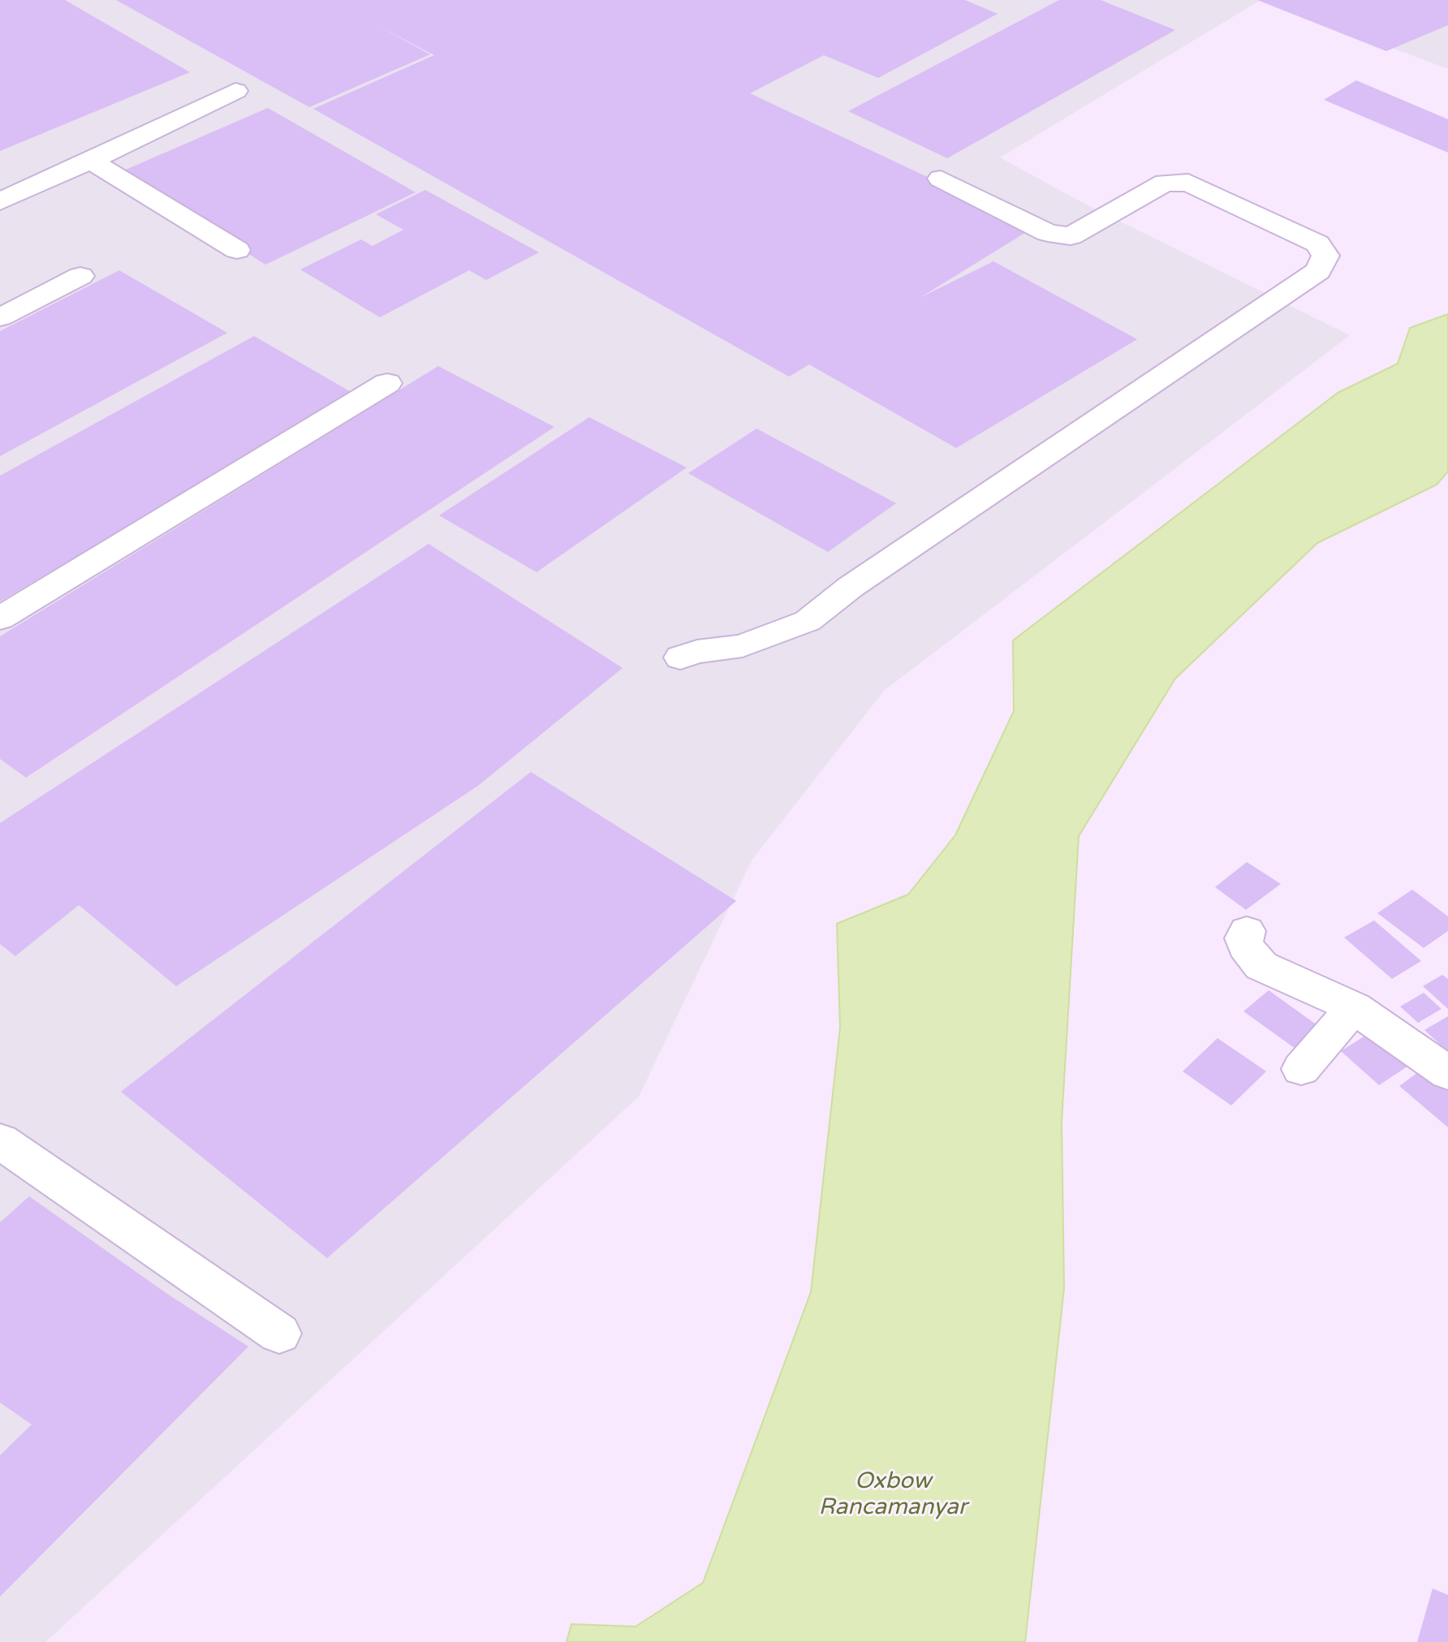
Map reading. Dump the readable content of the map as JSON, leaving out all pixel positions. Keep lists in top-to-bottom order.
{
  "water": ["Oxbow Rancamanyar"]
}
